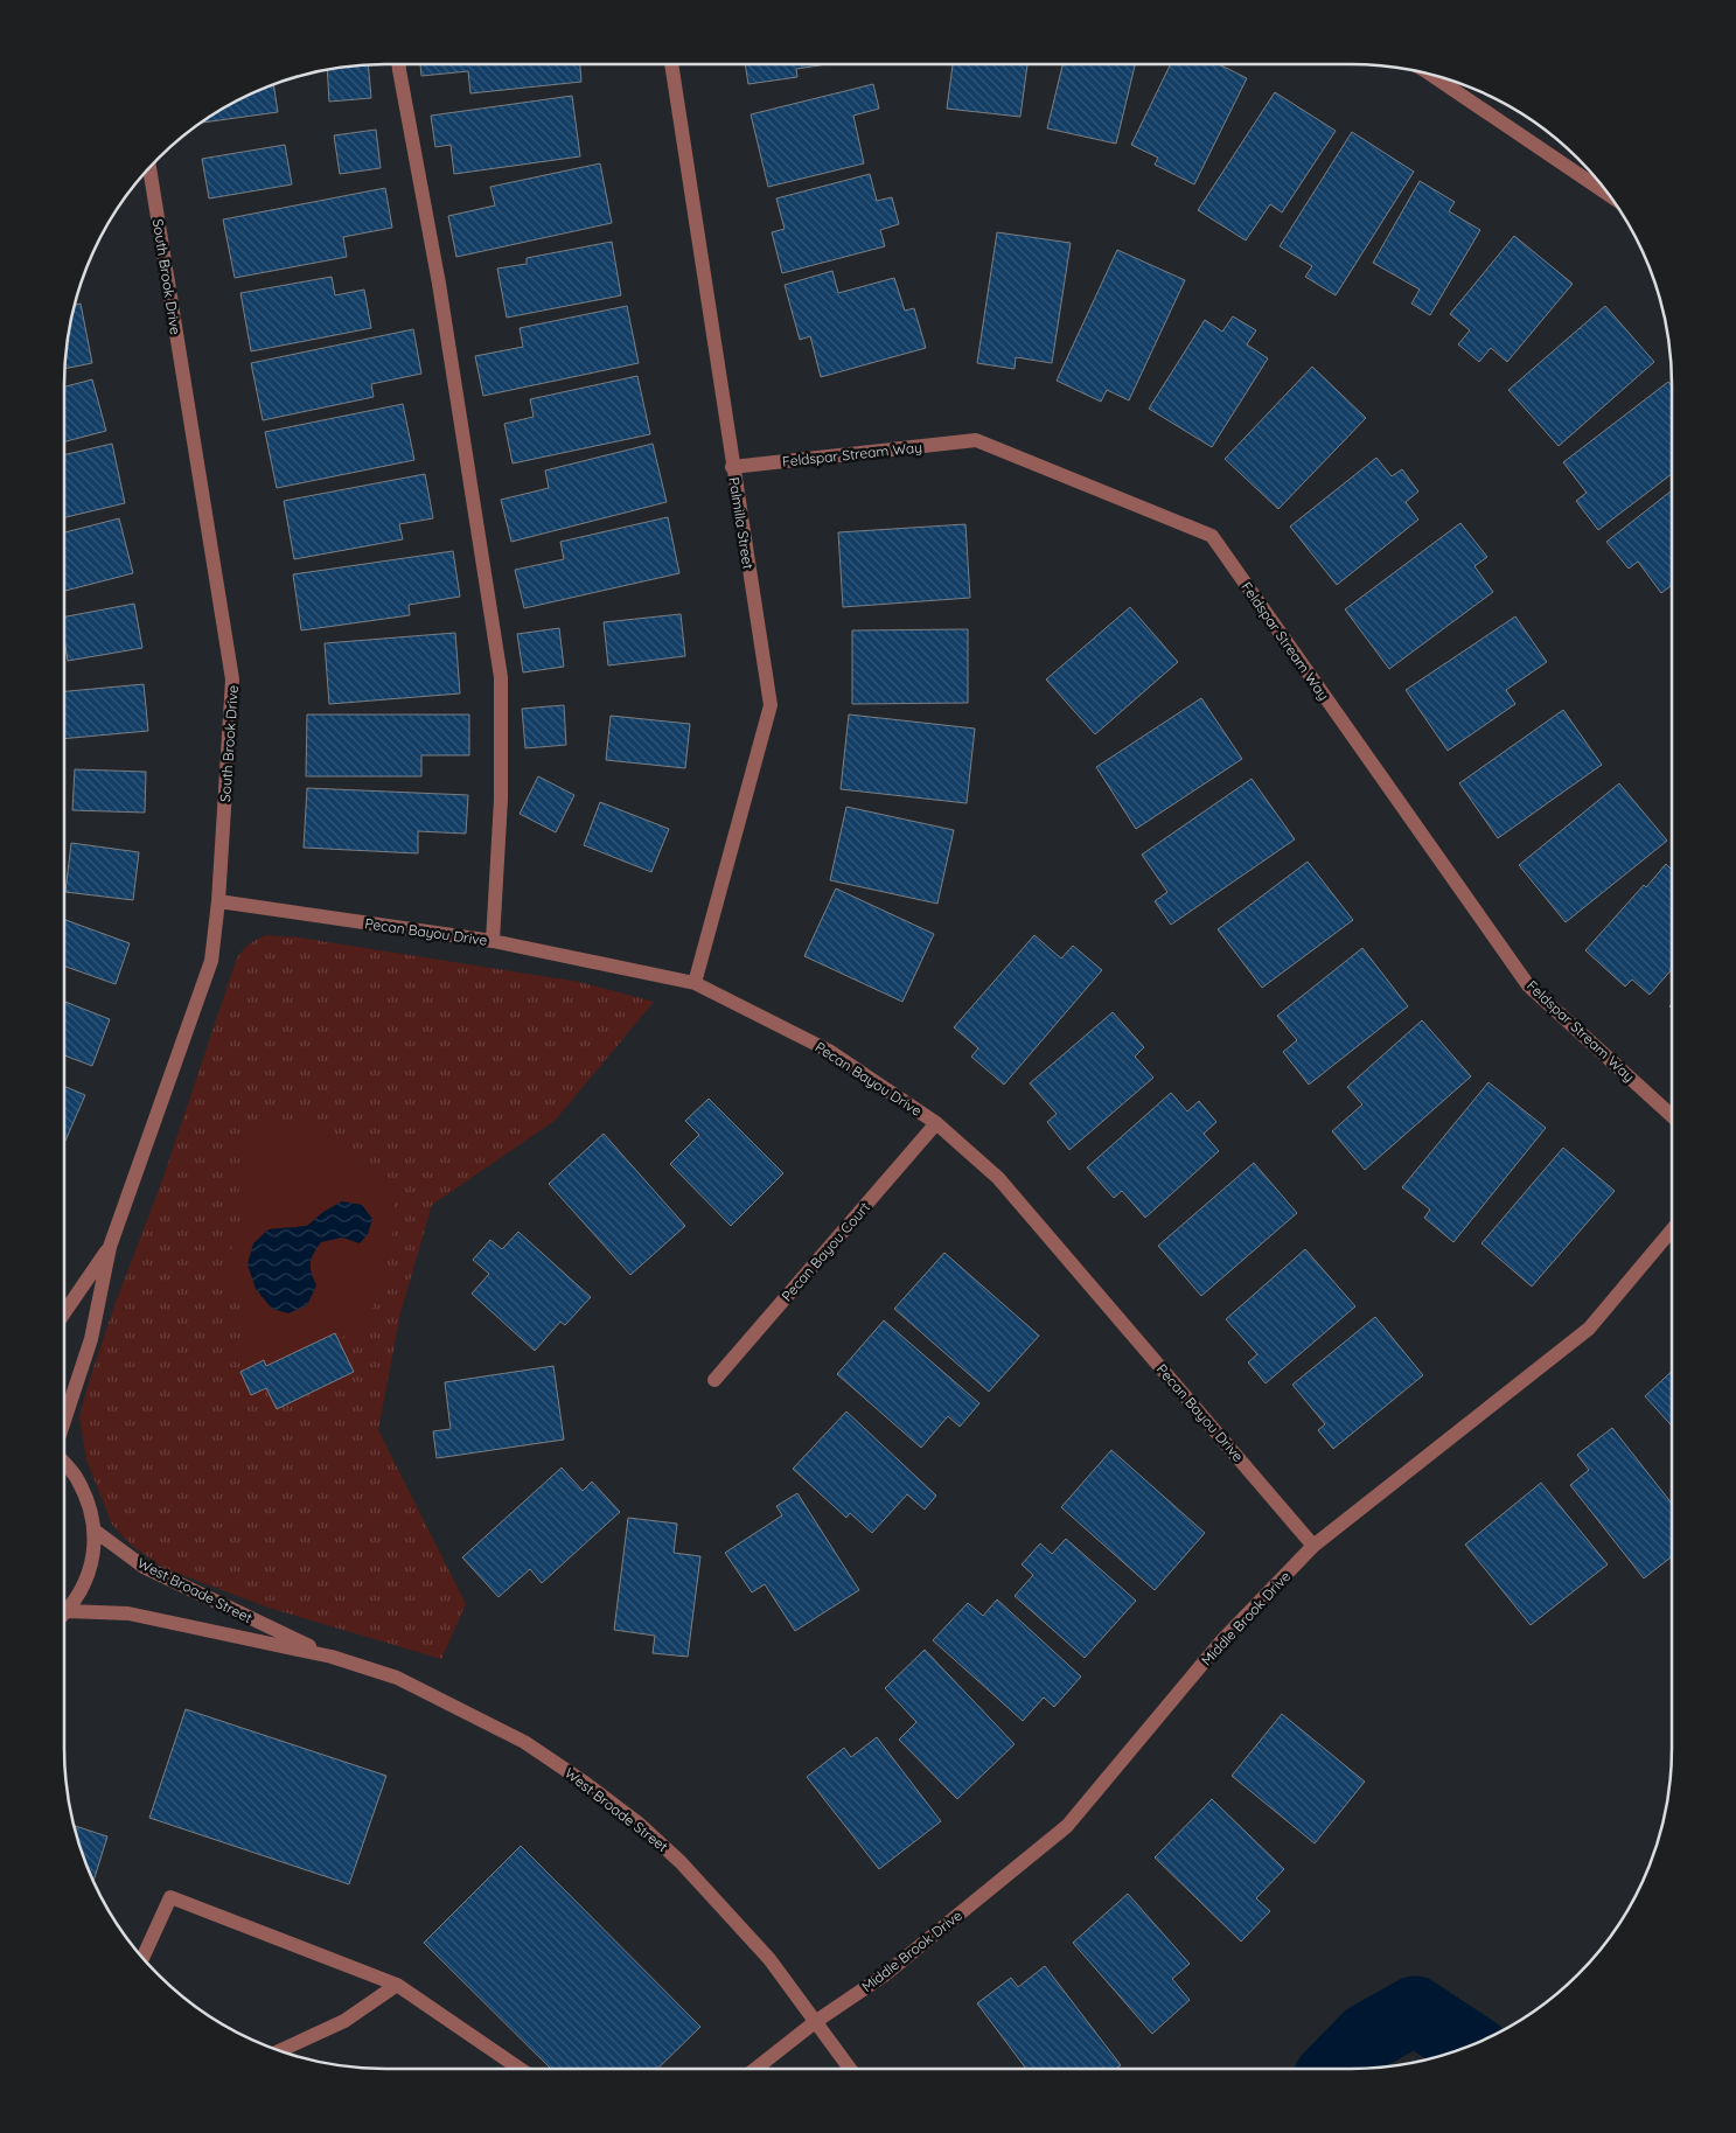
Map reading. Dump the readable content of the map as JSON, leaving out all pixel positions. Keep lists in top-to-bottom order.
{
  "streets": {
    "street": [
      "South Brook Drive",
      "Feldspar Stream Way",
      "Palmilla Street",
      "Pecan Bayou Drive",
      "Pecan Bayou Court",
      "West Broade Street",
      "Middle Brook Drive"
    ]
  },
  "crossings": [
    ["South Brook Drive", "Pecan Bayou Drive"],
    ["Feldspar Stream Way", "Palmilla Street"],
    ["Palmilla Street", "Pecan Bayou Drive"],
    ["Pecan Bayou Drive", "Pecan Bayou Court"],
    ["Pecan Bayou Drive", "Middle Brook Drive"],
    ["West Broade Street", "Middle Brook Drive"]
  ]
}
